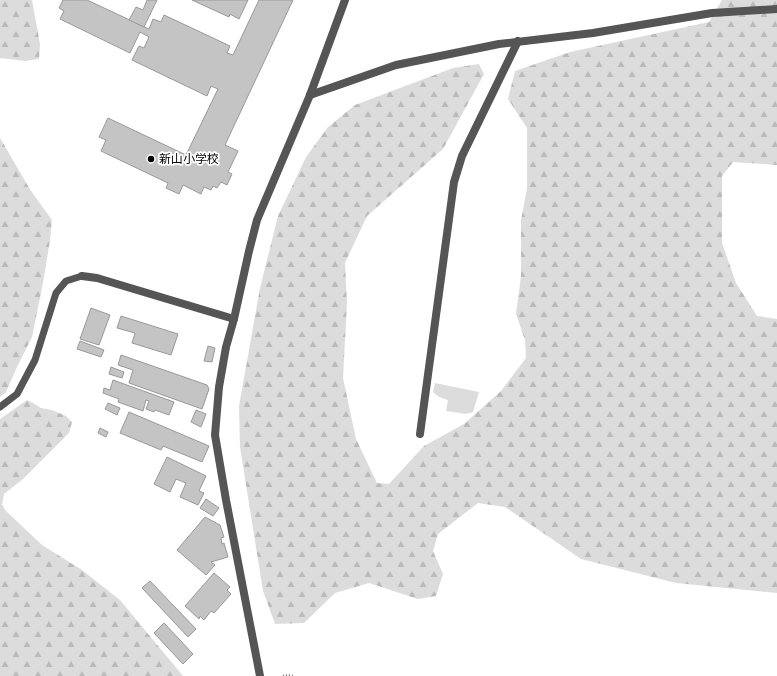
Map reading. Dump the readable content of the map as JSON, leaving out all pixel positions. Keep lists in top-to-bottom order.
{
  "places": ["新山小学校"]
}
